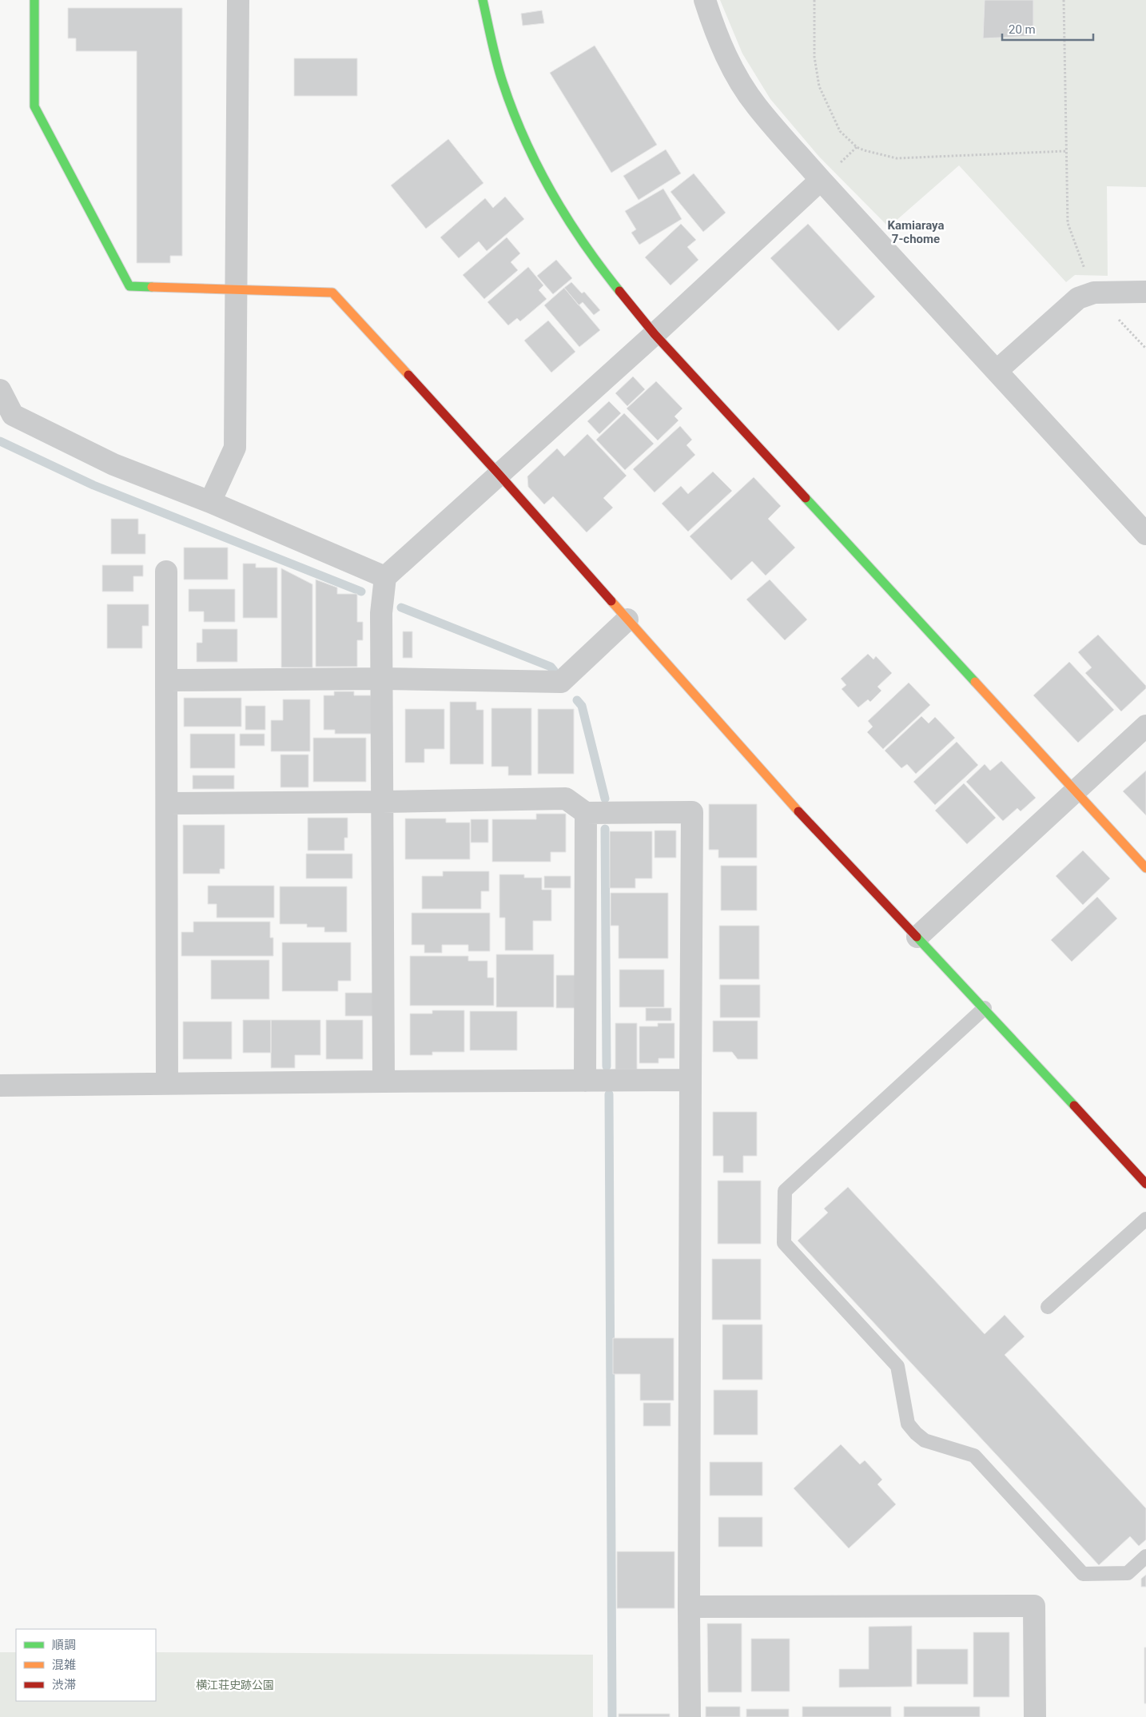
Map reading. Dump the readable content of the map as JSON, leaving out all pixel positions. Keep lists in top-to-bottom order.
{
  "districts": ["Kamiaraya 7-chome"],
  "parks": ["横江荘史跡公園"],
  "legend": ["順調", "混雑", "渋滞"],
  "scale_bar": "20 m"
}
